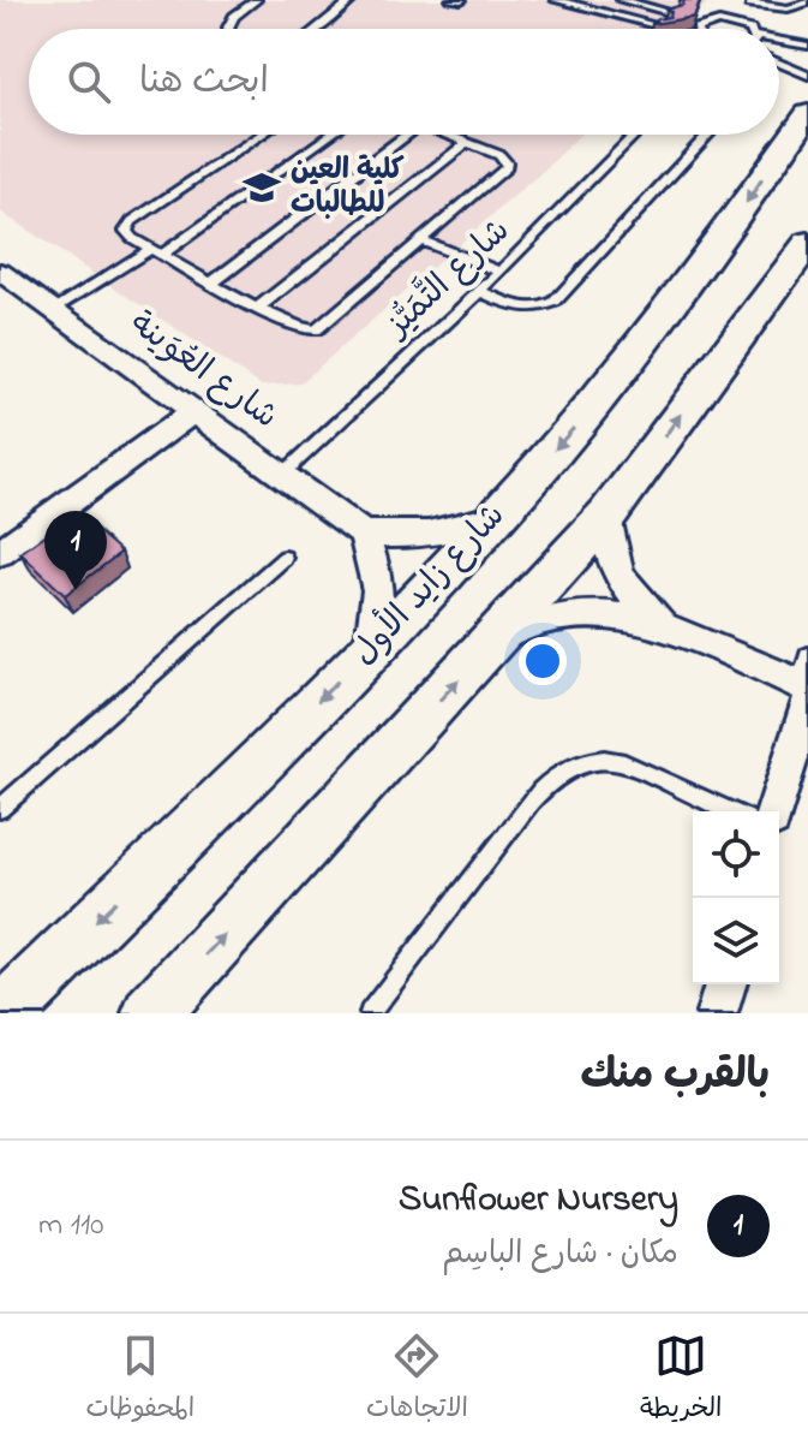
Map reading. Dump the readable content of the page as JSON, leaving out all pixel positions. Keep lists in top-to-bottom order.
{
  "streets": {
    "main road": ["شارع زايد الأول"],
    "street": ["شارع العُوَينة"],
    "lane": ["شارع التَّمَيُّز"]
  },
  "crossings": [
    ["شارع التَّمَيُّز", "شارع العُوَينة"]
  ],
  "places": {
    "school or university": ["كلية العين للطالبات"]
  },
  "page": {
    "search": "ابحث هنا",
    "pins": "1",
    "heading": "بالقرب منك",
    "list": [
      {
        "mark": "1",
        "name": "Sunflower Nursery",
        "note": "مكان · شارع الباسِم",
        "value": "110 m"
      }
    ],
    "nav": ["الخريطة", "الاتجاهات", "المحفوظات"]
  }
}
